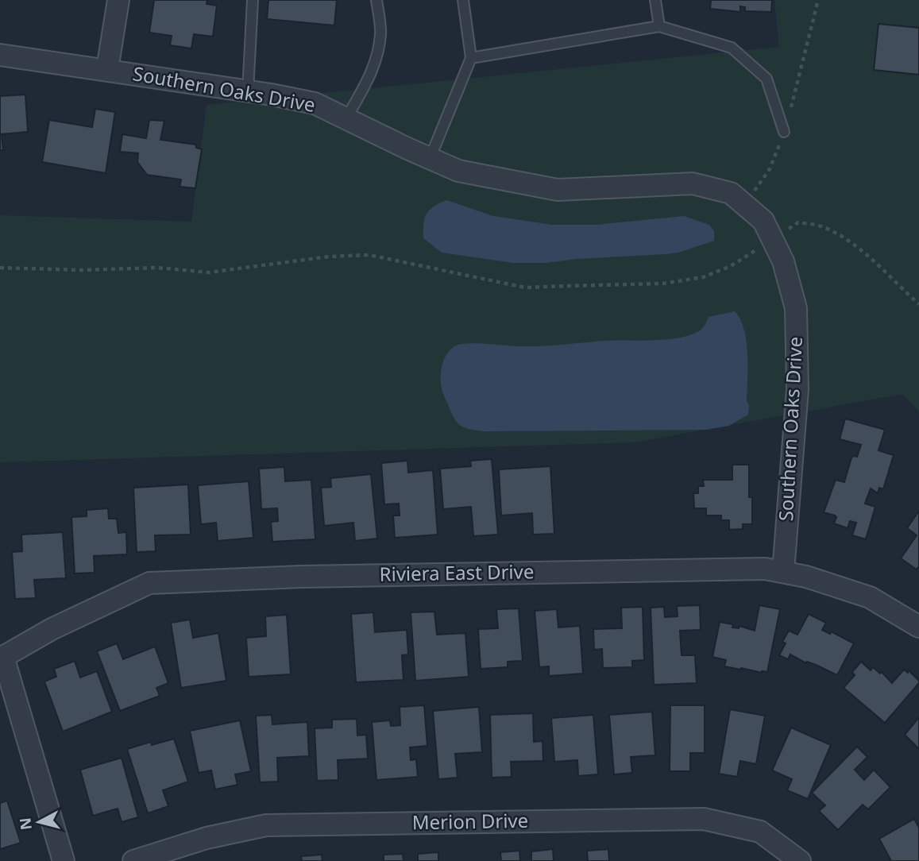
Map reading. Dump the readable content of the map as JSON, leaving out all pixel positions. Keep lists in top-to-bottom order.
{
  "streets": {
    "street": ["Southern Oaks Drive", "Riviera East Drive", "Merion Drive"]
  },
  "crossings": [
    ["Southern Oaks Drive", "Riviera East Drive"]
  ],
  "north": "left"
}
